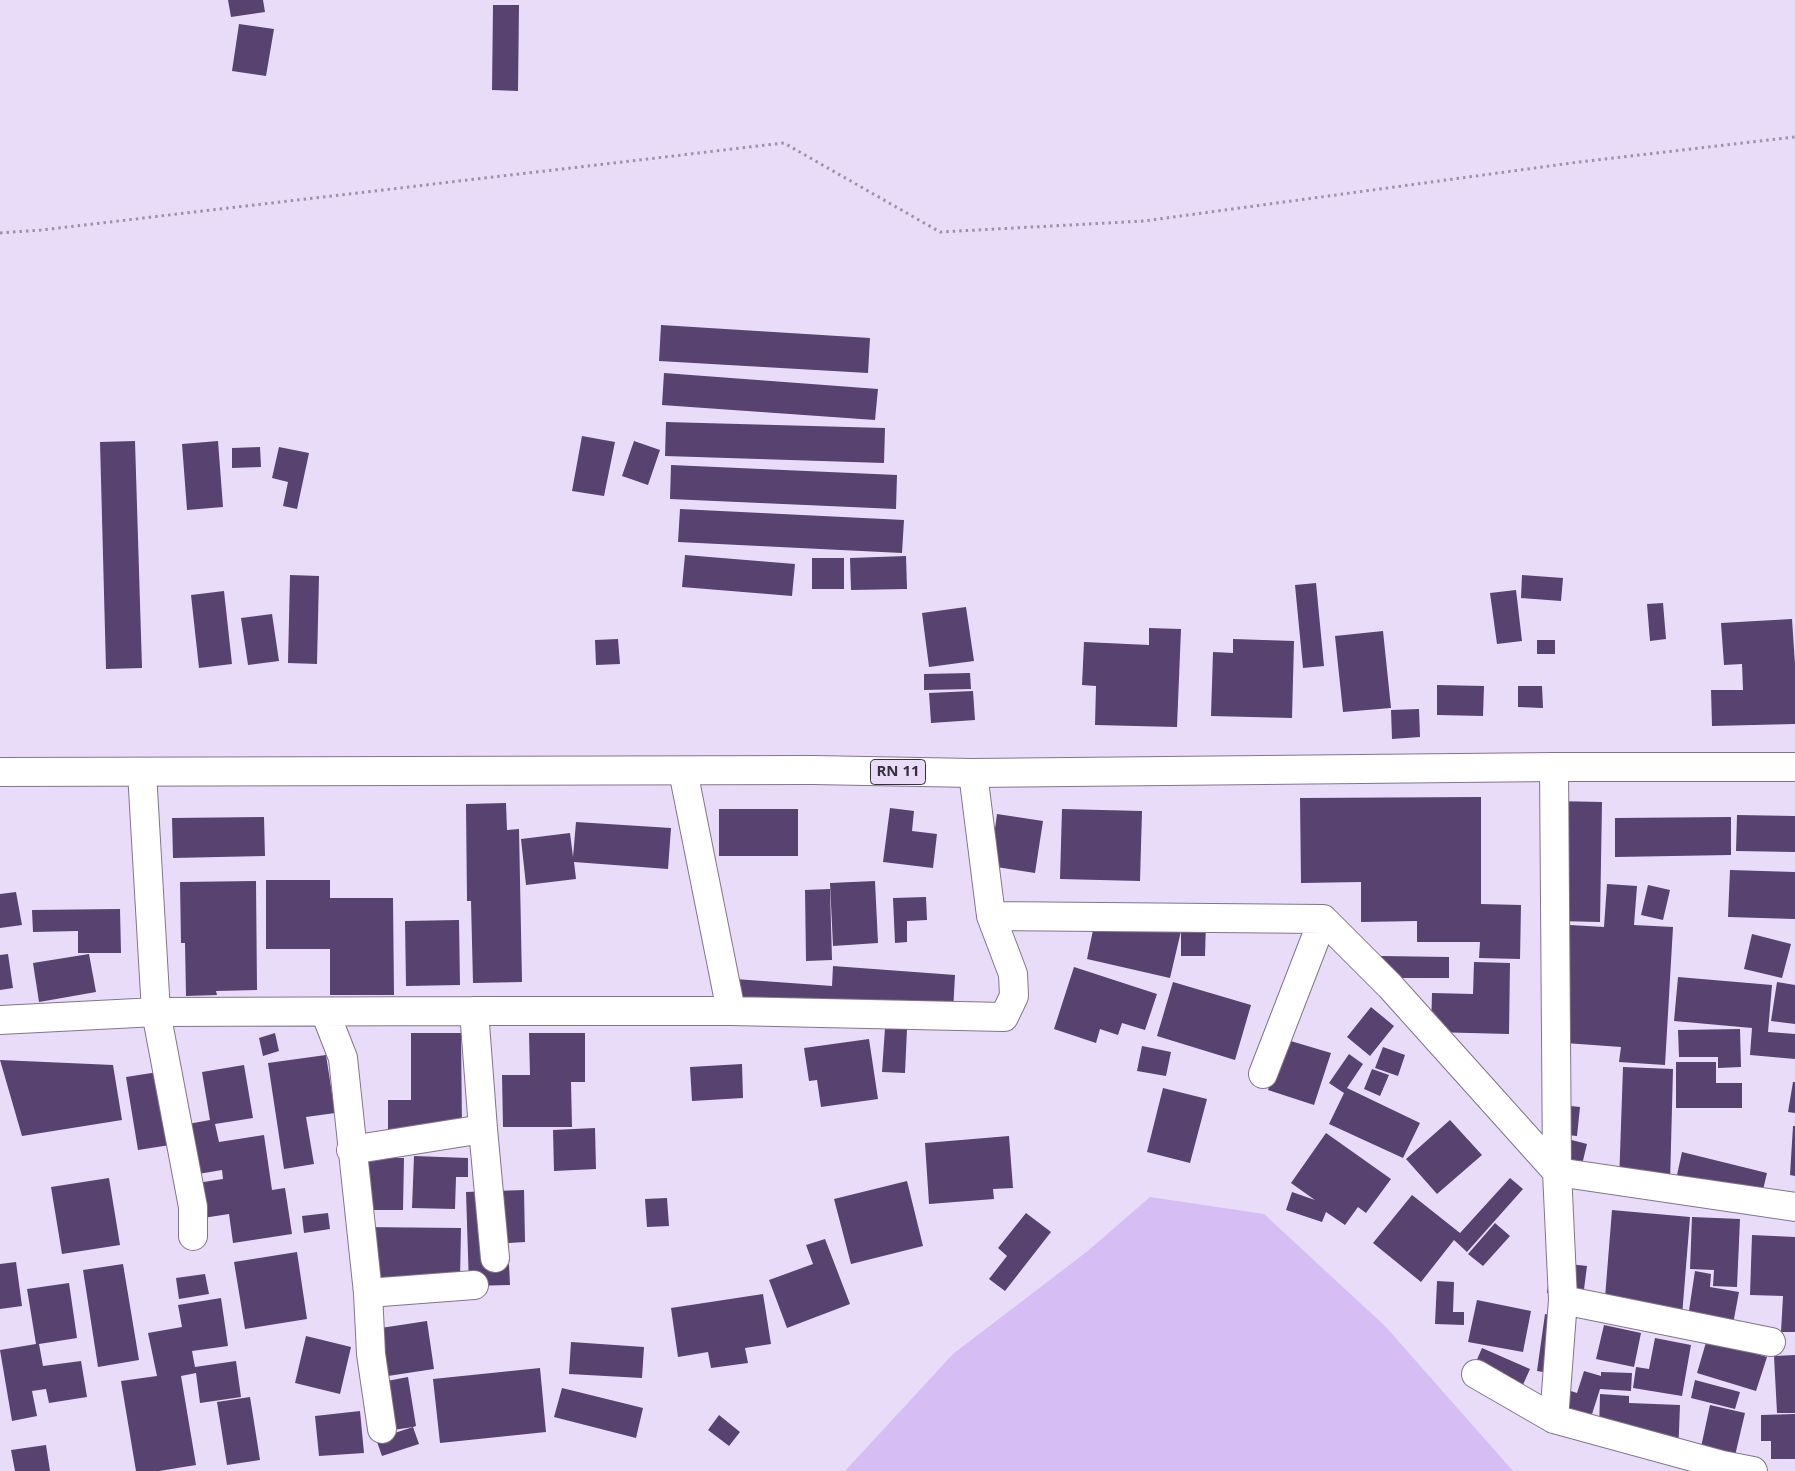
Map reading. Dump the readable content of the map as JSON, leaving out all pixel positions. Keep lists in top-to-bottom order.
{
  "streets": {
    "street": ["RN 11"]
  }
}
